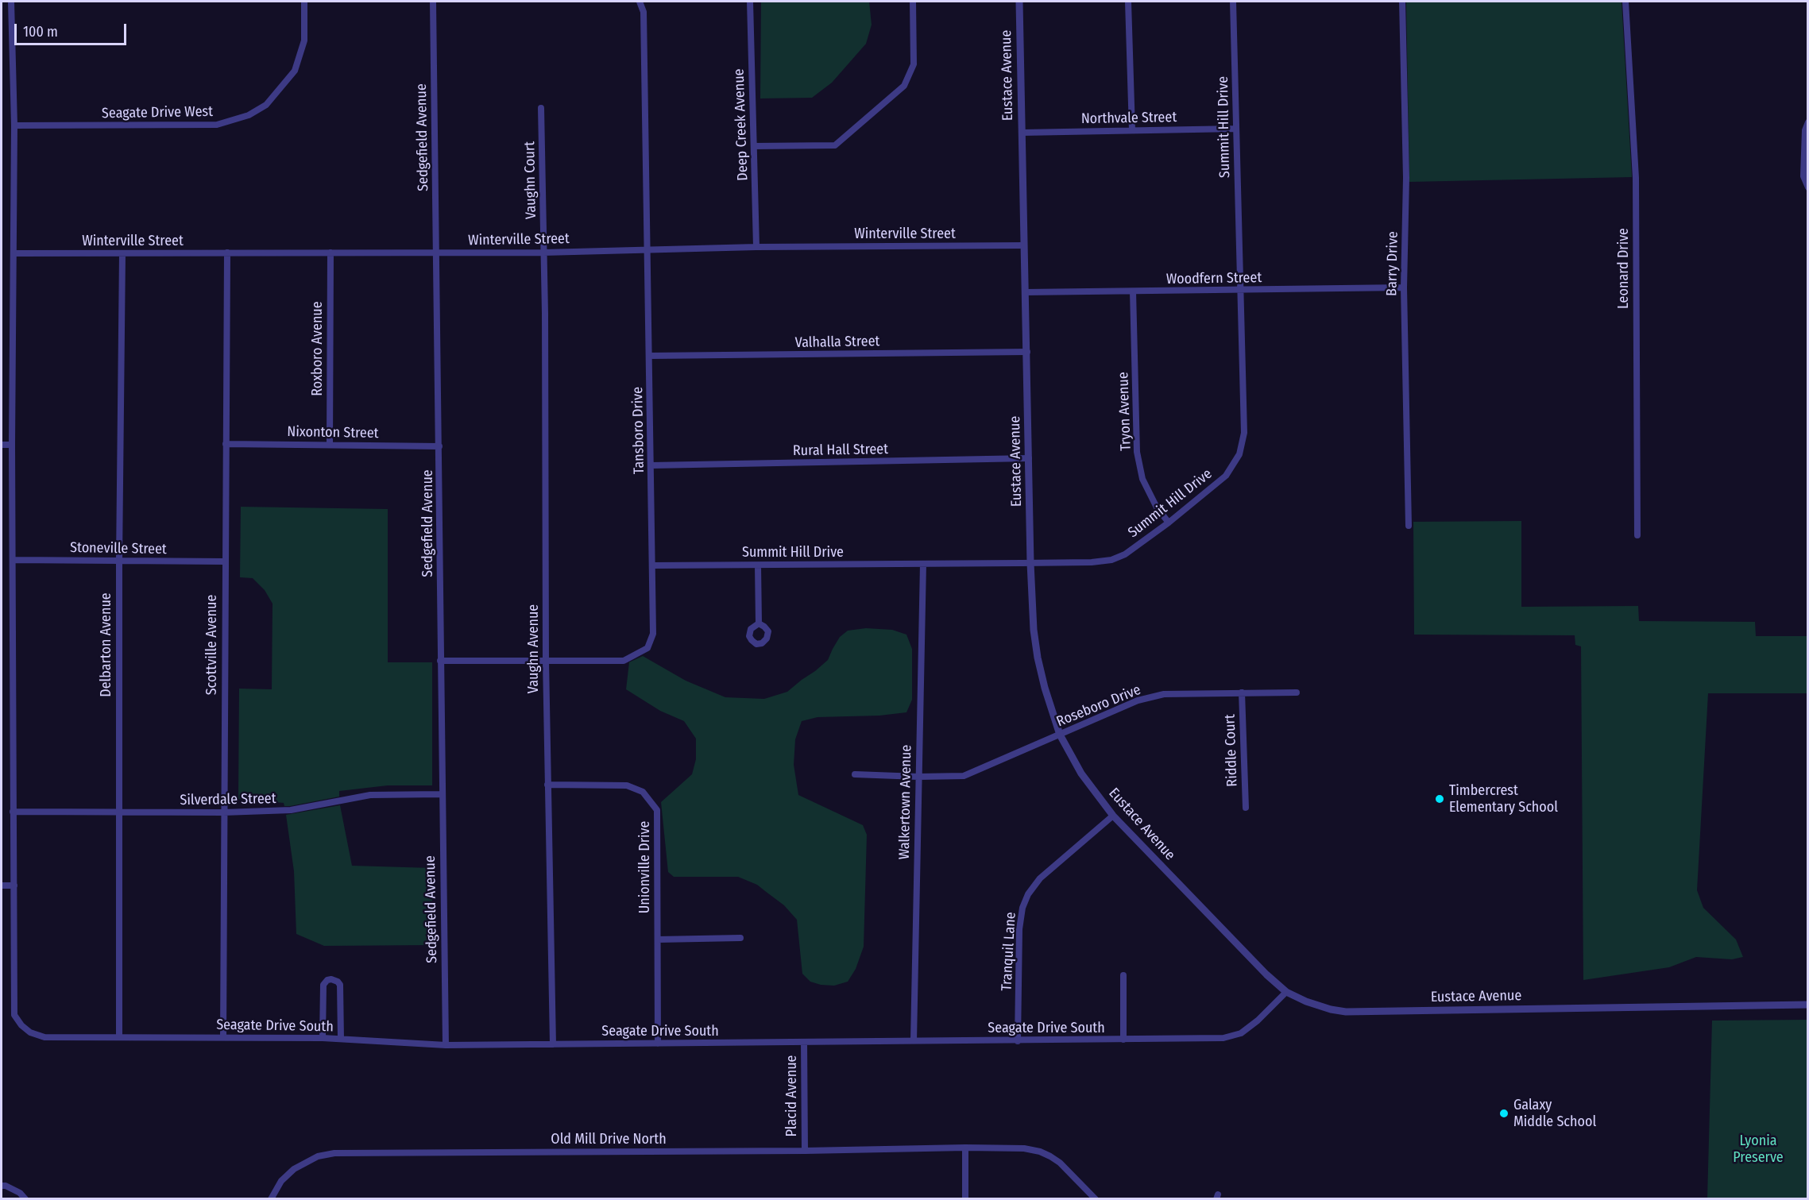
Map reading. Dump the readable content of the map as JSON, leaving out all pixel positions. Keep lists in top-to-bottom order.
{
  "streets": {
    "street": [
      "Eustace Avenue",
      "Seagate Drive West",
      "Northvale Street",
      "Deep Creek Avenue",
      "Summit Hill Drive",
      "Sedgefield Avenue",
      "Vaughn Court",
      "Winterville Street",
      "Barry Drive",
      "Leonard Drive",
      "Woodfern Street",
      "Valhalla Street",
      "Roxboro Avenue",
      "Tryon Avenue",
      "Tansboro Drive",
      "Nixonton Street",
      "Rural Hall Street",
      "Stoneville Street",
      "Delbarton Avenue",
      "Scottville Avenue",
      "Vaughn Avenue",
      "Roseboro Drive",
      "Riddle Court",
      "Silverdale Street",
      "Walkertown Avenue",
      "Unionville Drive",
      "Tranquil Lane",
      "Seagate Drive South",
      "Placid Avenue",
      "Old Mill Drive North"
    ]
  },
  "crossings": [
    ["Eustace Avenue", "Northvale Street"],
    ["Eustace Avenue", "Summit Hill Drive"],
    ["Eustace Avenue", "Winterville Street"],
    ["Eustace Avenue", "Woodfern Street"],
    ["Eustace Avenue", "Valhalla Street"],
    ["Eustace Avenue", "Rural Hall Street"],
    ["Eustace Avenue", "Roseboro Drive"],
    ["Eustace Avenue", "Tranquil Lane"],
    ["Eustace Avenue", "Seagate Drive South"],
    ["Northvale Street", "Summit Hill Drive"],
    ["Deep Creek Avenue", "Winterville Street"],
    ["Summit Hill Drive", "Woodfern Street"],
    ["Summit Hill Drive", "Tryon Avenue"],
    ["Summit Hill Drive", "Tansboro Drive"],
    ["Summit Hill Drive", "Walkertown Avenue"],
    ["Sedgefield Avenue", "Winterville Street"],
    ["Sedgefield Avenue", "Tansboro Drive"],
    ["Sedgefield Avenue", "Nixonton Street"],
    ["Sedgefield Avenue", "Silverdale Street"],
    ["Sedgefield Avenue", "Seagate Drive South"],
    ["Vaughn Court", "Winterville Street"],
    ["Vaughn Court", "Vaughn Avenue"],
    ["Winterville Street", "Roxboro Avenue"],
    ["Winterville Street", "Tansboro Drive"],
    ["Winterville Street", "Delbarton Avenue"],
    ["Winterville Street", "Scottville Avenue"],
    ["Winterville Street", "Vaughn Avenue"],
    ["Barry Drive", "Woodfern Street"],
    ["Woodfern Street", "Tryon Avenue"],
    ["Valhalla Street", "Tansboro Drive"],
    ["Roxboro Avenue", "Nixonton Street"],
    ["Tansboro Drive", "Rural Hall Street"],
    ["Tansboro Drive", "Vaughn Avenue"],
    ["Nixonton Street", "Scottville Avenue"],
    ["Stoneville Street", "Delbarton Avenue"],
    ["Stoneville Street", "Scottville Avenue"],
    ["Delbarton Avenue", "Silverdale Street"],
    ["Delbarton Avenue", "Seagate Drive South"],
    ["Scottville Avenue", "Silverdale Street"],
    ["Scottville Avenue", "Seagate Drive South"],
    ["Vaughn Avenue", "Unionville Drive"],
    ["Vaughn Avenue", "Seagate Drive South"],
    ["Roseboro Drive", "Riddle Court"],
    ["Roseboro Drive", "Walkertown Avenue"],
    ["Walkertown Avenue", "Seagate Drive South"],
    ["Unionville Drive", "Seagate Drive South"],
    ["Tranquil Lane", "Seagate Drive South"],
    ["Seagate Drive South", "Placid Avenue"],
    ["Placid Avenue", "Old Mill Drive North"]
  ],
  "parks": ["Lyonia Preserve"],
  "places": ["Timbercrest Elementary School", "Galaxy Middle School"],
  "scale_bar": "100 m"
}
